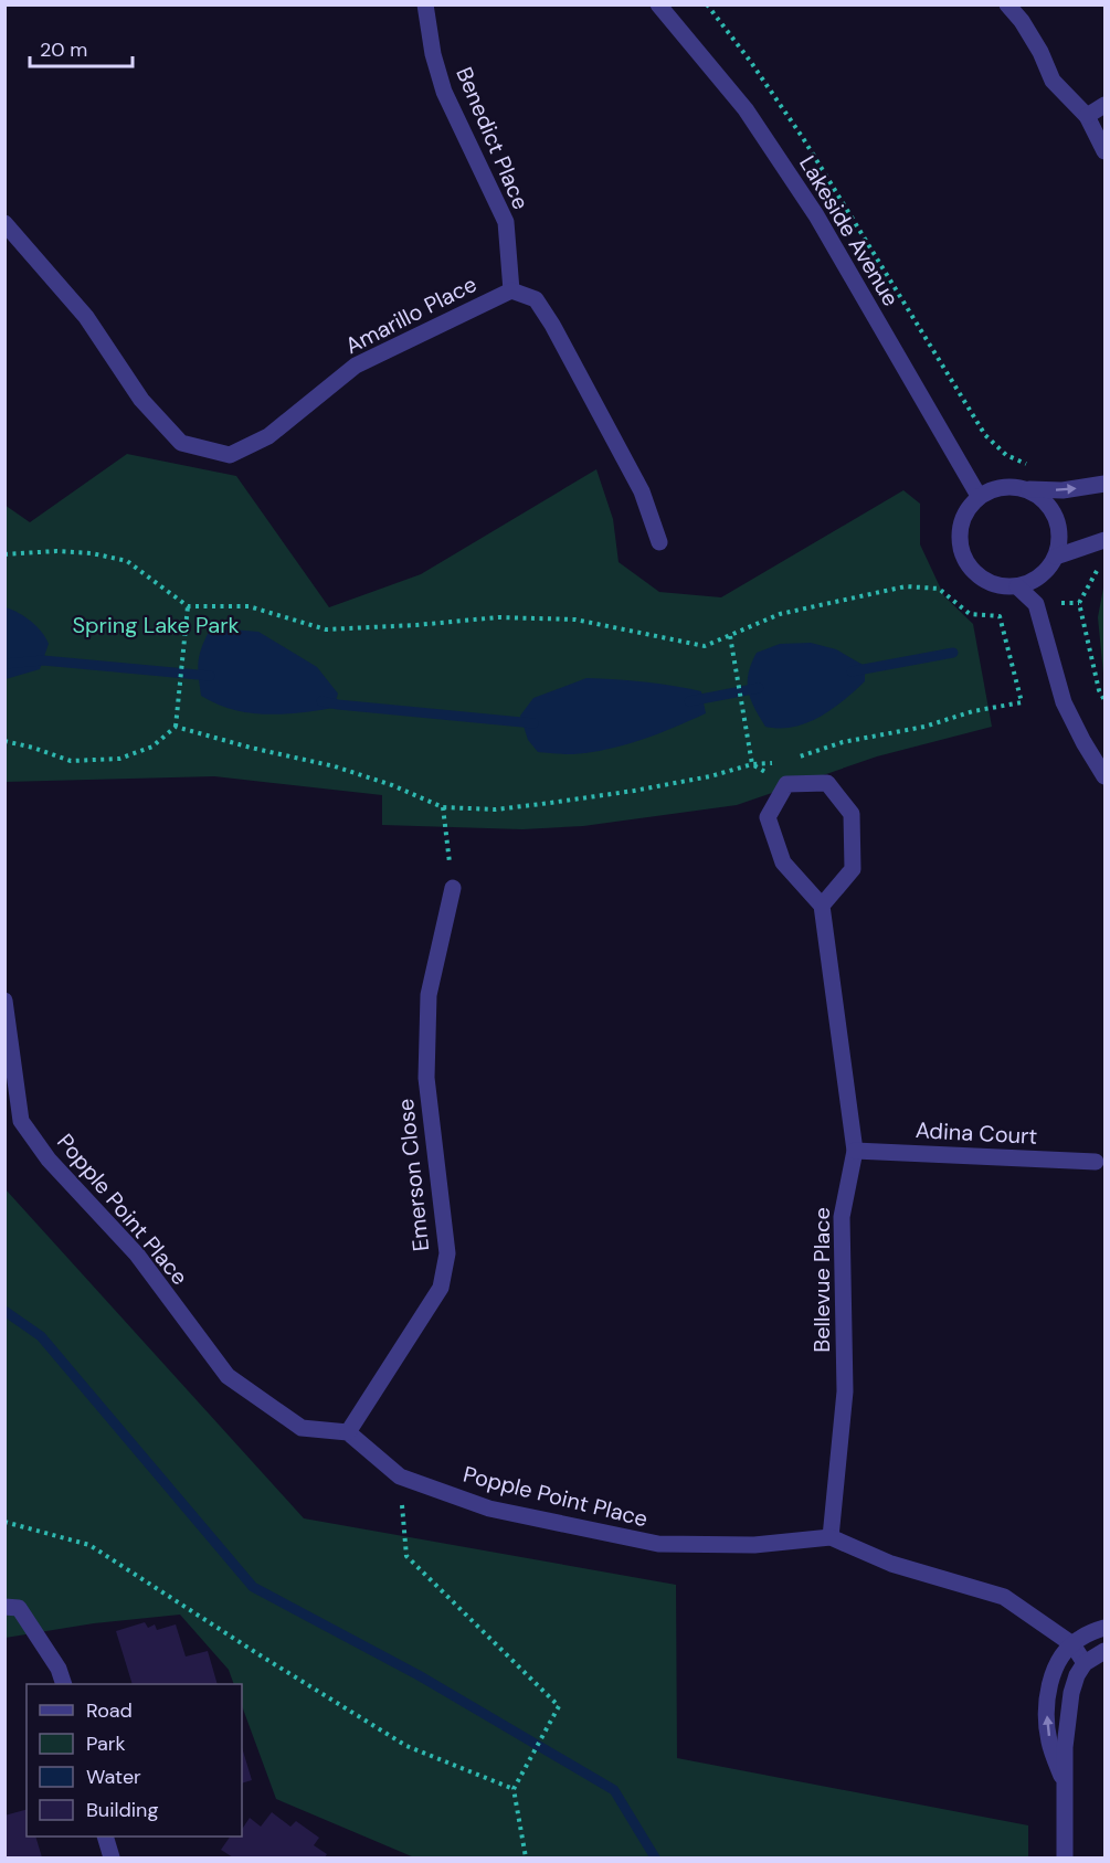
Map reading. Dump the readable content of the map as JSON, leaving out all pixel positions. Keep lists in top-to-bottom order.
{
  "streets": {
    "street": [
      "Benedict Place",
      "Lakeside Avenue",
      "Amarillo Place",
      "Adina Court",
      "Emerson Close",
      "Popple Point Place",
      "Bellevue Place"
    ]
  },
  "crossings": [
    ["Benedict Place", "Amarillo Place"],
    ["Adina Court", "Bellevue Place"],
    ["Emerson Close", "Popple Point Place"],
    ["Popple Point Place", "Bellevue Place"]
  ],
  "parks": ["Spring Lake Park"],
  "legend": [
    "Road",
    "Park",
    "Water",
    "Building"
  ],
  "scale_bar": "20 m"
}
